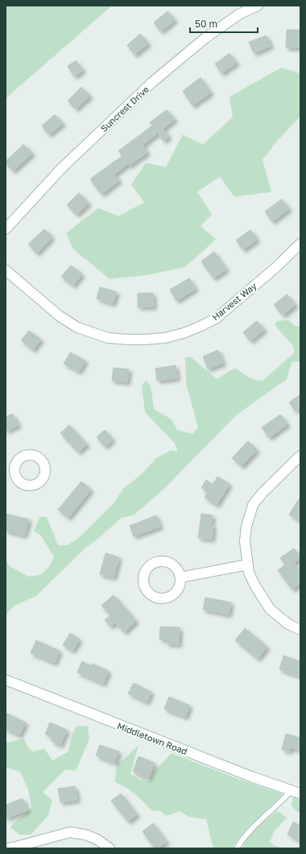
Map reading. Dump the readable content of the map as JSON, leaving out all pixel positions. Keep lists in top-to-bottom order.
{
  "streets": {
    "street": ["Suncrest Drive", "Harvest Way", "Middletown Road"]
  },
  "scale_bar": "50 m"
}
